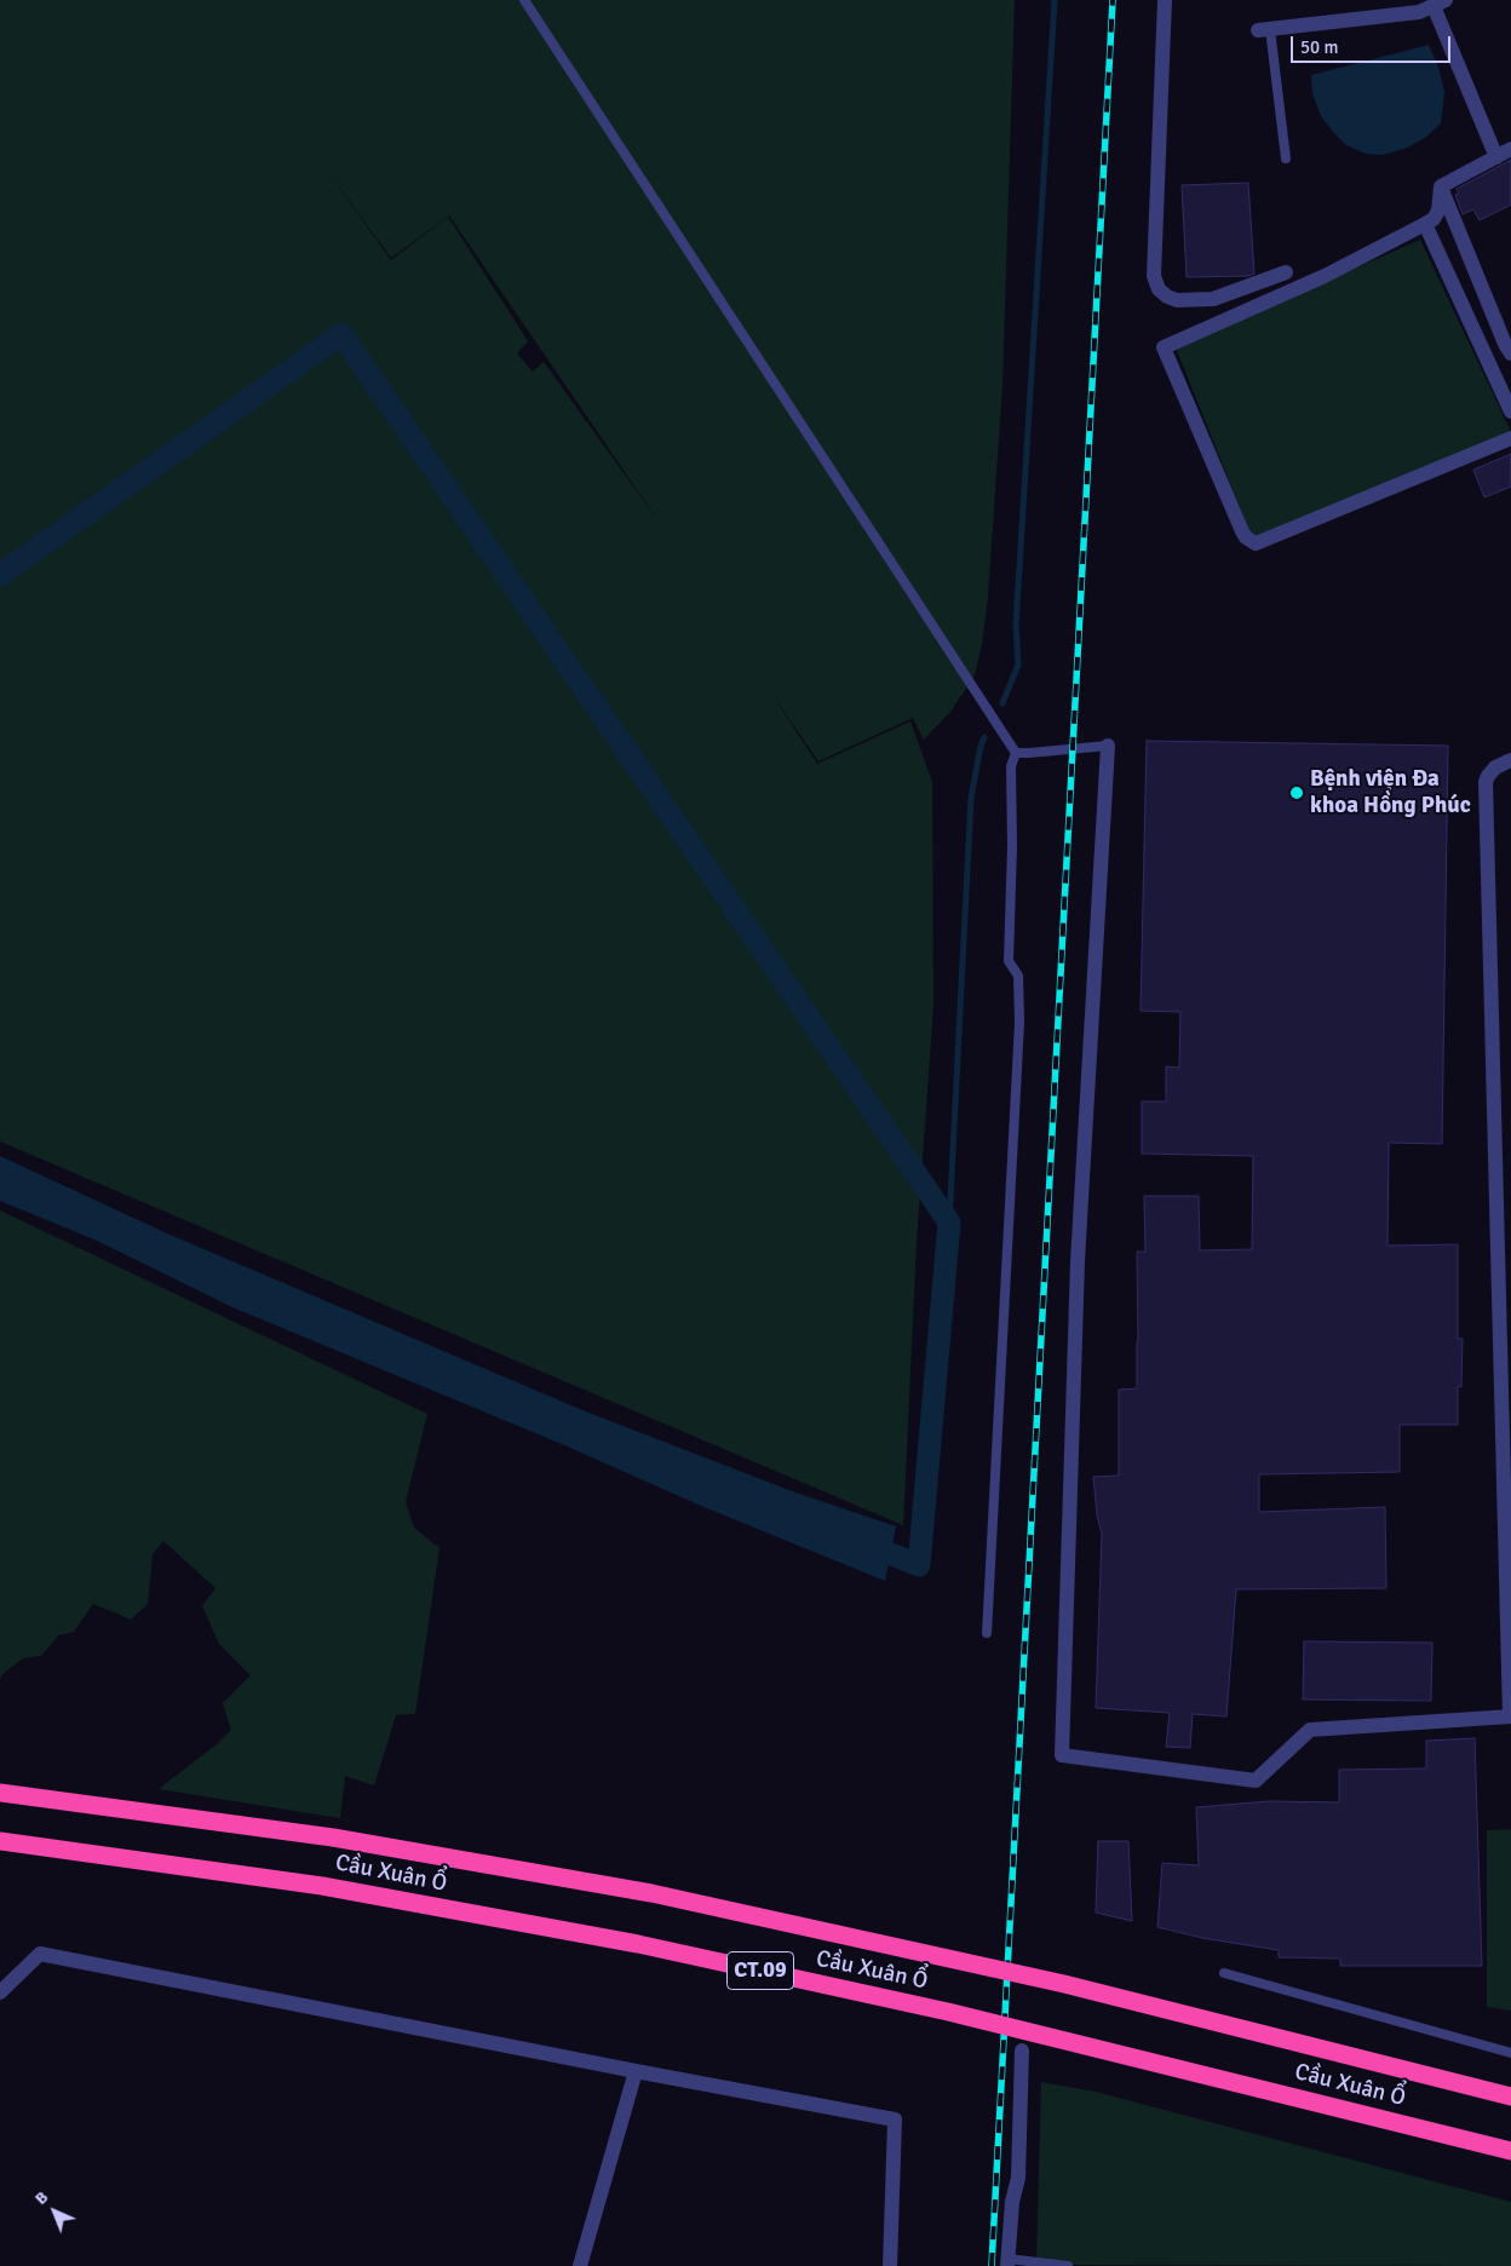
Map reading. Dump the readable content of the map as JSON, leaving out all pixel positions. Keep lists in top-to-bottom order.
{
  "streets": {
    "highway": ["Cầu Xuân Ổ", "CT.09"]
  },
  "places": ["Bệnh viện Đa khoa Hồng Phúc"],
  "scale_bar": "50 m",
  "north": "top left"
}
